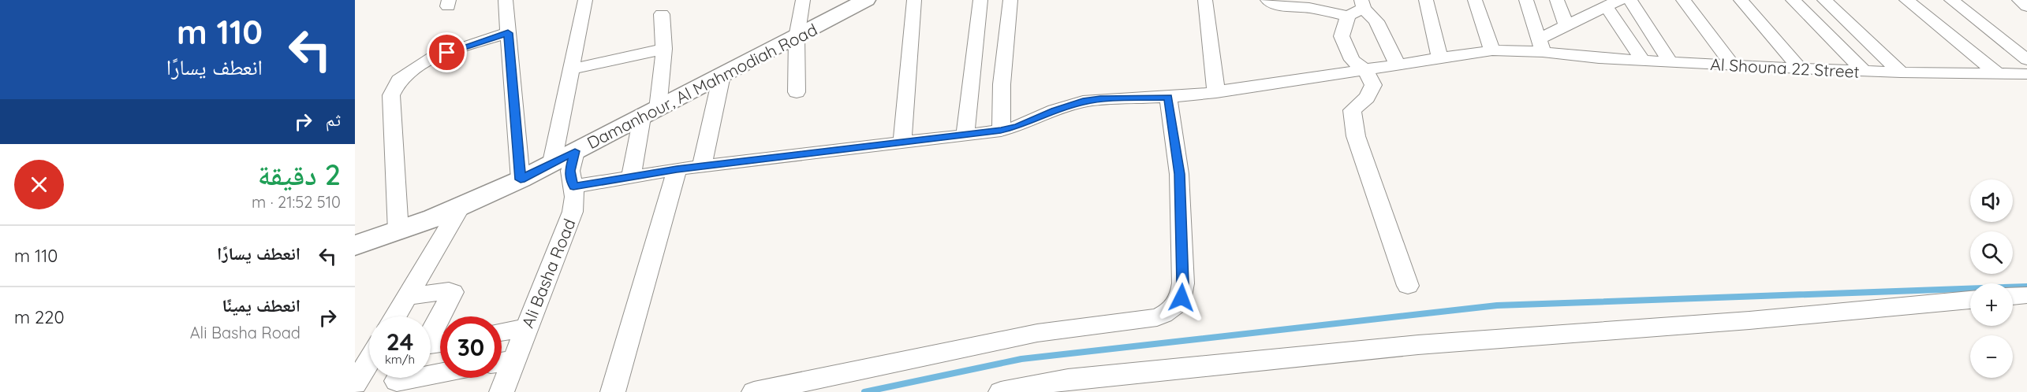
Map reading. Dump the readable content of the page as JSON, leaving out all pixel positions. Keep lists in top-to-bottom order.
{
  "streets": {
    "main road": ["Damanhour, Al Mahmodiah Road"],
    "street": ["Al Shouna 22 Street", "Ali Basha Road"]
  },
  "crossings": [
    ["Al Shouna 22 Street", "Ali Basha Road"],
    ["Damanhour, Al Mahmodiah Road", "Ali Basha Road"]
  ],
  "page": {
    "turn": ["110 m", "انعطف يسارًا"],
    "then": "ثم",
    "heading": ["2 دقيقة", "510 m · 21:52"],
    "map_buttons": ["+", "−"],
    "list": [
      {
        "name": "انعطف يسارًا",
        "value": "110 m"
      },
      {
        "name": "انعطف يمينًا",
        "note": "Ali Basha Road",
        "value": "220 m"
      }
    ],
    "speed": "24 km/h",
    "limit": "30"
  }
}
